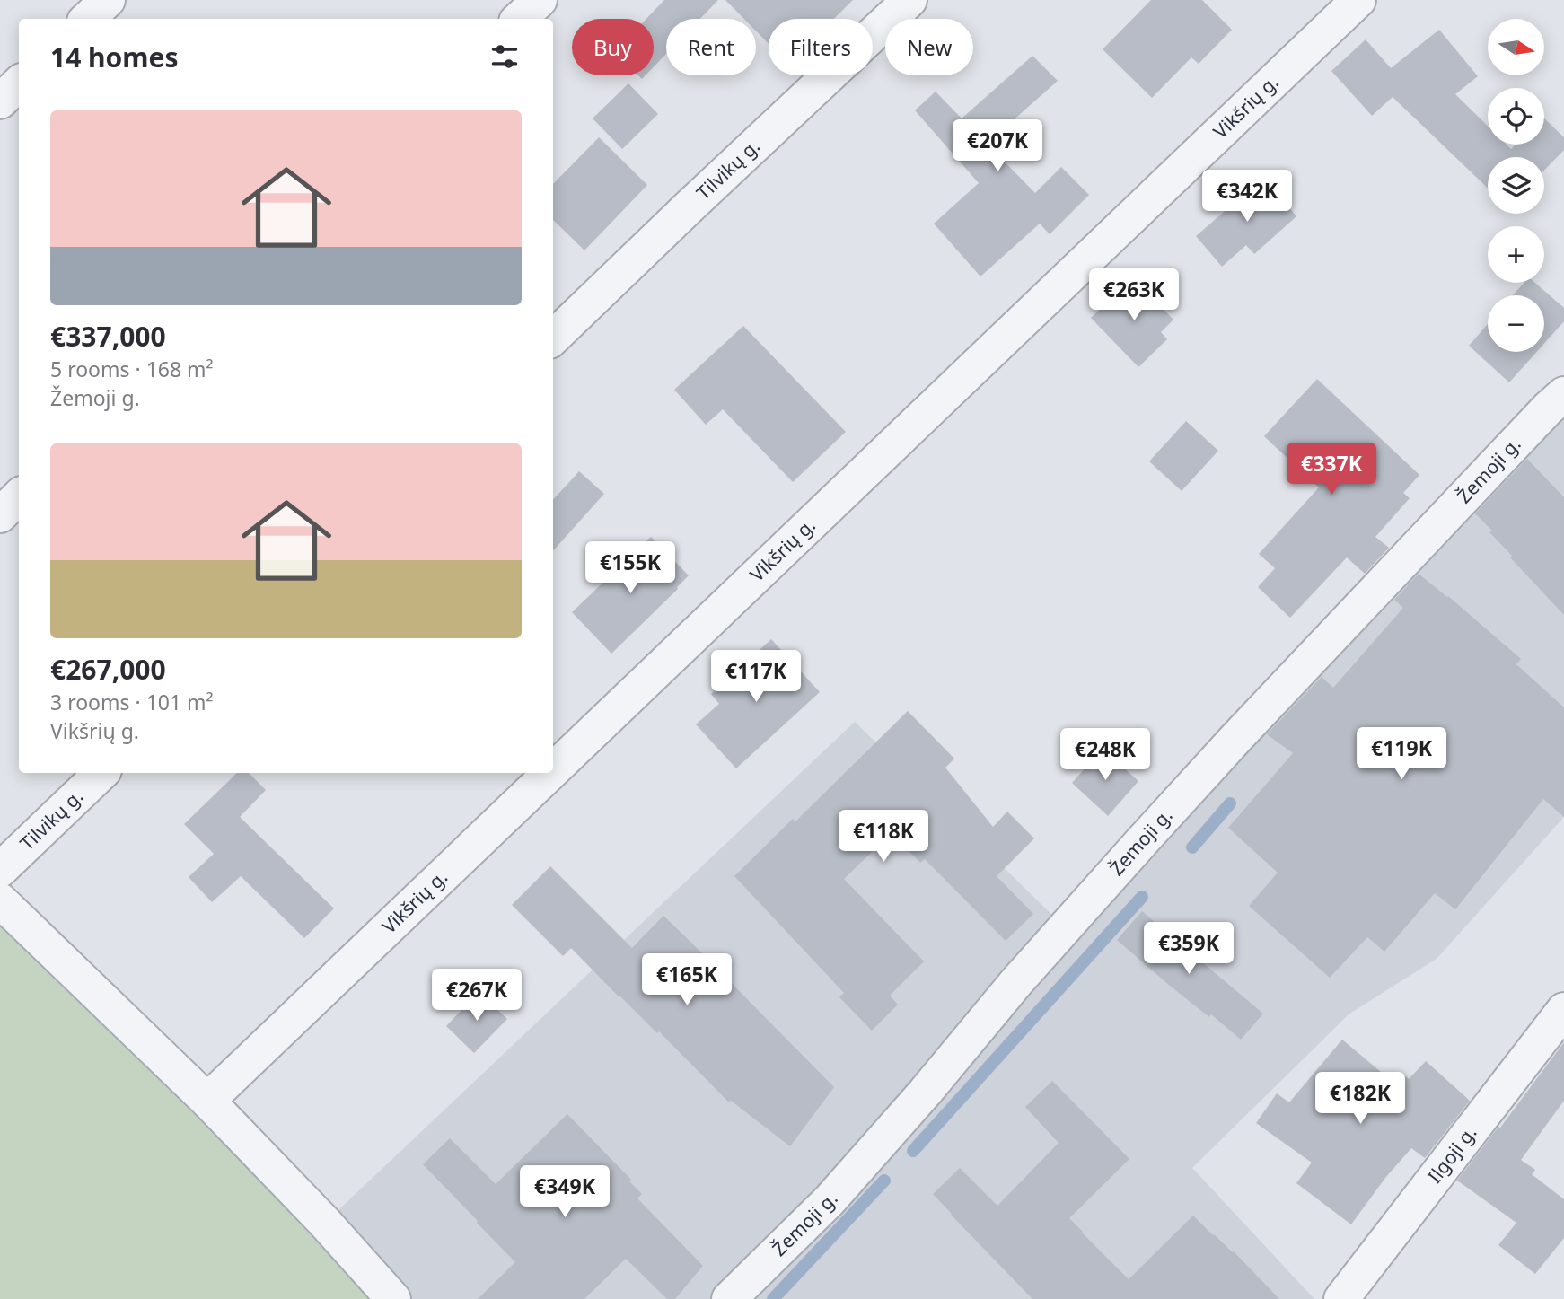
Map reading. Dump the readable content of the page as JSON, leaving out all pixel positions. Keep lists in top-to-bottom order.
{
  "streets": {
    "street": [
      "Vikšrių g.",
      "Tilvikų g.",
      "Žemoji g.",
      "Ilgoji g."
    ]
  },
  "north": "right",
  "page": {
    "map_buttons": ["+", "−"],
    "chip": [
      "Buy",
      "Rent",
      "Filters",
      "New"
    ],
    "heading": "14 homes",
    "list": [
      {
        "name": "€337,000",
        "note": "5 rooms · 168 m² · Žemoji g."
      },
      {
        "name": "€267,000",
        "note": "3 rooms · 101 m² · Vikšrių g."
      }
    ],
    "price": [
      "€207K",
      "€342K",
      "€263K",
      "€337K",
      "€155K",
      "€117K",
      "€119K",
      "€248K",
      "€118K",
      "€359K",
      "€165K",
      "€267K",
      "€182K",
      "€349K"
    ]
  }
}
